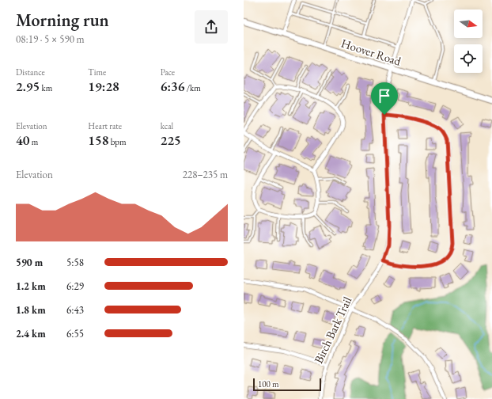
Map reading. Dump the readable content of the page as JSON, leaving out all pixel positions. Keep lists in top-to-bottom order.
{
  "streets": {
    "main road": ["Hoover Road"],
    "street": ["Birch Bark Trail"]
  },
  "crossings": [
    ["Hoover Road", "Birch Bark Trail"]
  ],
  "scale_bar": "100 m",
  "north": "right",
  "page": {
    "heading": ["Morning run", "08:19 · 5 × 590 m"],
    "stats": [
      ["Distance", "2.95 km"],
      ["Time", "19:28"],
      ["Pace", "6:36 /km"],
      ["Elevation", "40 m"],
      ["Heart rate", "158 bpm"],
      ["kcal", "225"]
    ],
    "chart": ["Elevation", "228–235 m"],
    "list": [
      {
        "name": "590 m",
        "note": "5:58"
      },
      {
        "name": "1.2 km",
        "note": "6:29"
      },
      {
        "name": "1.8 km",
        "note": "6:43"
      },
      {
        "name": "2.4 km",
        "note": "6:55"
      }
    ],
    "scale": "100 m"
  }
}
